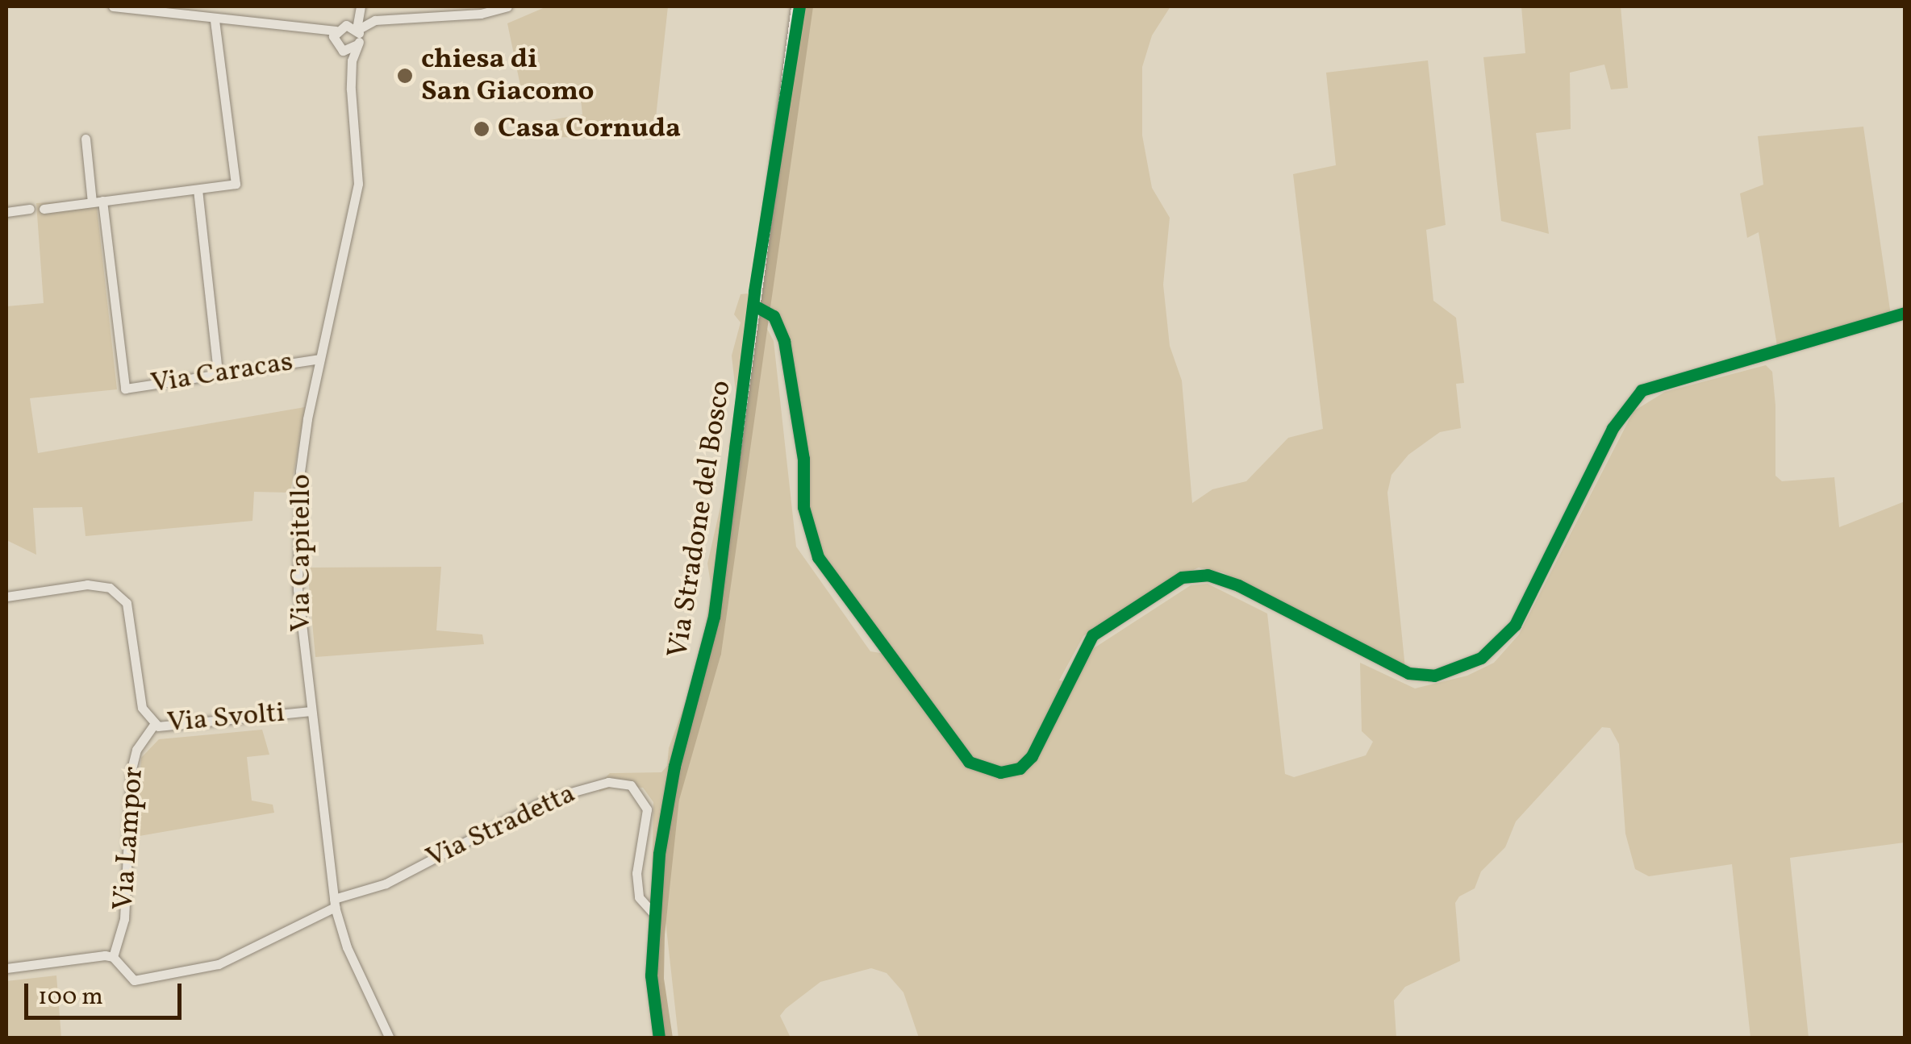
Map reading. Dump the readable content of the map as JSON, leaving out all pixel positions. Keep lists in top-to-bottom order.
{
  "streets": {
    "street": [
      "Via Caracas",
      "Via Stradone del Bosco",
      "Via Capitello",
      "Via Svolti",
      "Via Stradetta",
      "Via Lampor"
    ]
  },
  "crossings": [
    ["Via Caracas", "Via Capitello"],
    ["Via Stradone del Bosco", "Via Stradetta"],
    ["Via Capitello", "Via Svolti"],
    ["Via Capitello", "Via Stradetta"],
    ["Via Svolti", "Via Lampor"],
    ["Via Stradetta", "Via Lampor"]
  ],
  "places": ["chiesa di San Giacomo", "Casa Cornuda"],
  "scale_bar": "100 m"
}
